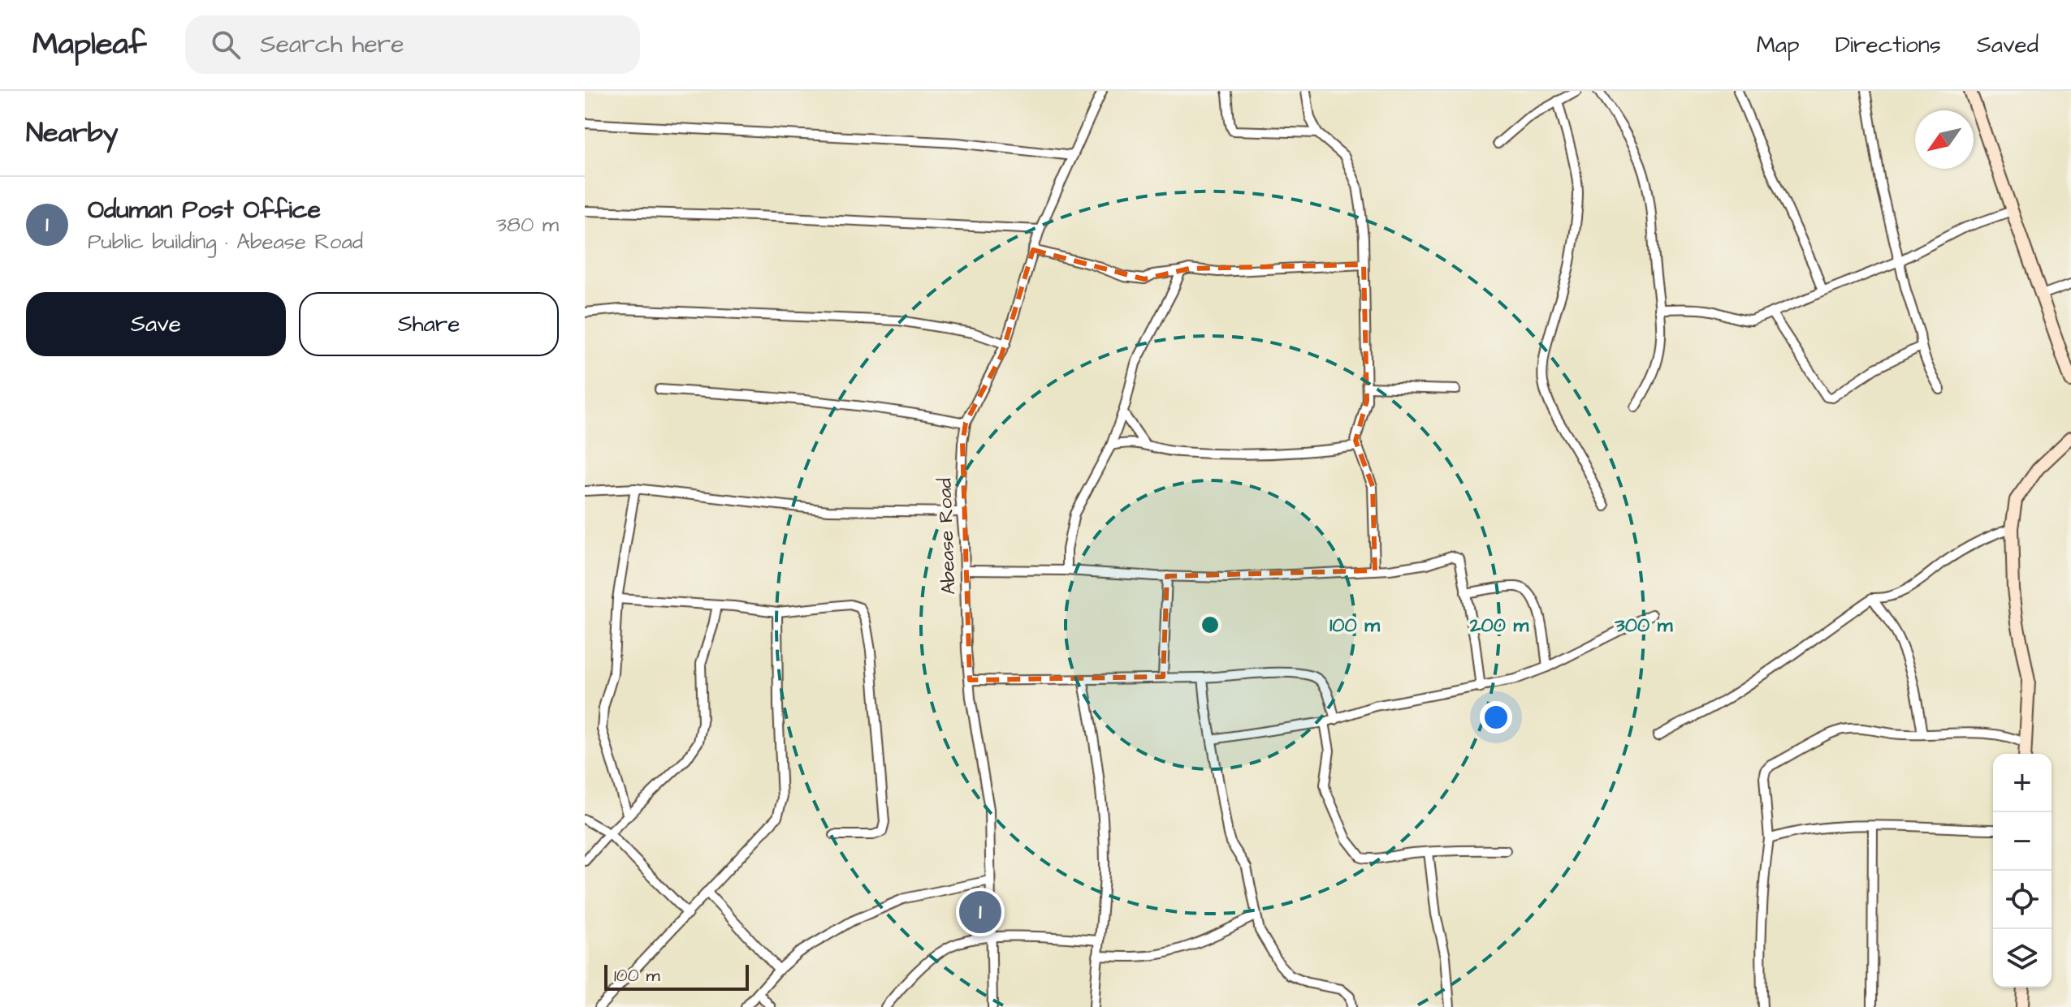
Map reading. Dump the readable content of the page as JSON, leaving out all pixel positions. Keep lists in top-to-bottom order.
{
  "streets": {
    "street": ["Abease Road"]
  },
  "scale_bar": "100 m",
  "north": "bottom left",
  "page": {
    "header": "Mapleaf",
    "search": "Search here",
    "nav": ["Map", "Directions", "Saved"],
    "heading": "Nearby",
    "list": [
      {
        "mark": "1",
        "name": "Oduman Post Office",
        "note": "Public building · Abease Road",
        "value": "380 m"
      }
    ],
    "buttons": ["Save", "Share"],
    "map_buttons": ["+", "−"],
    "pins": "1",
    "scale": "100 m"
  },
  "rings": ["100 m", "200 m", "300 m"]
}
